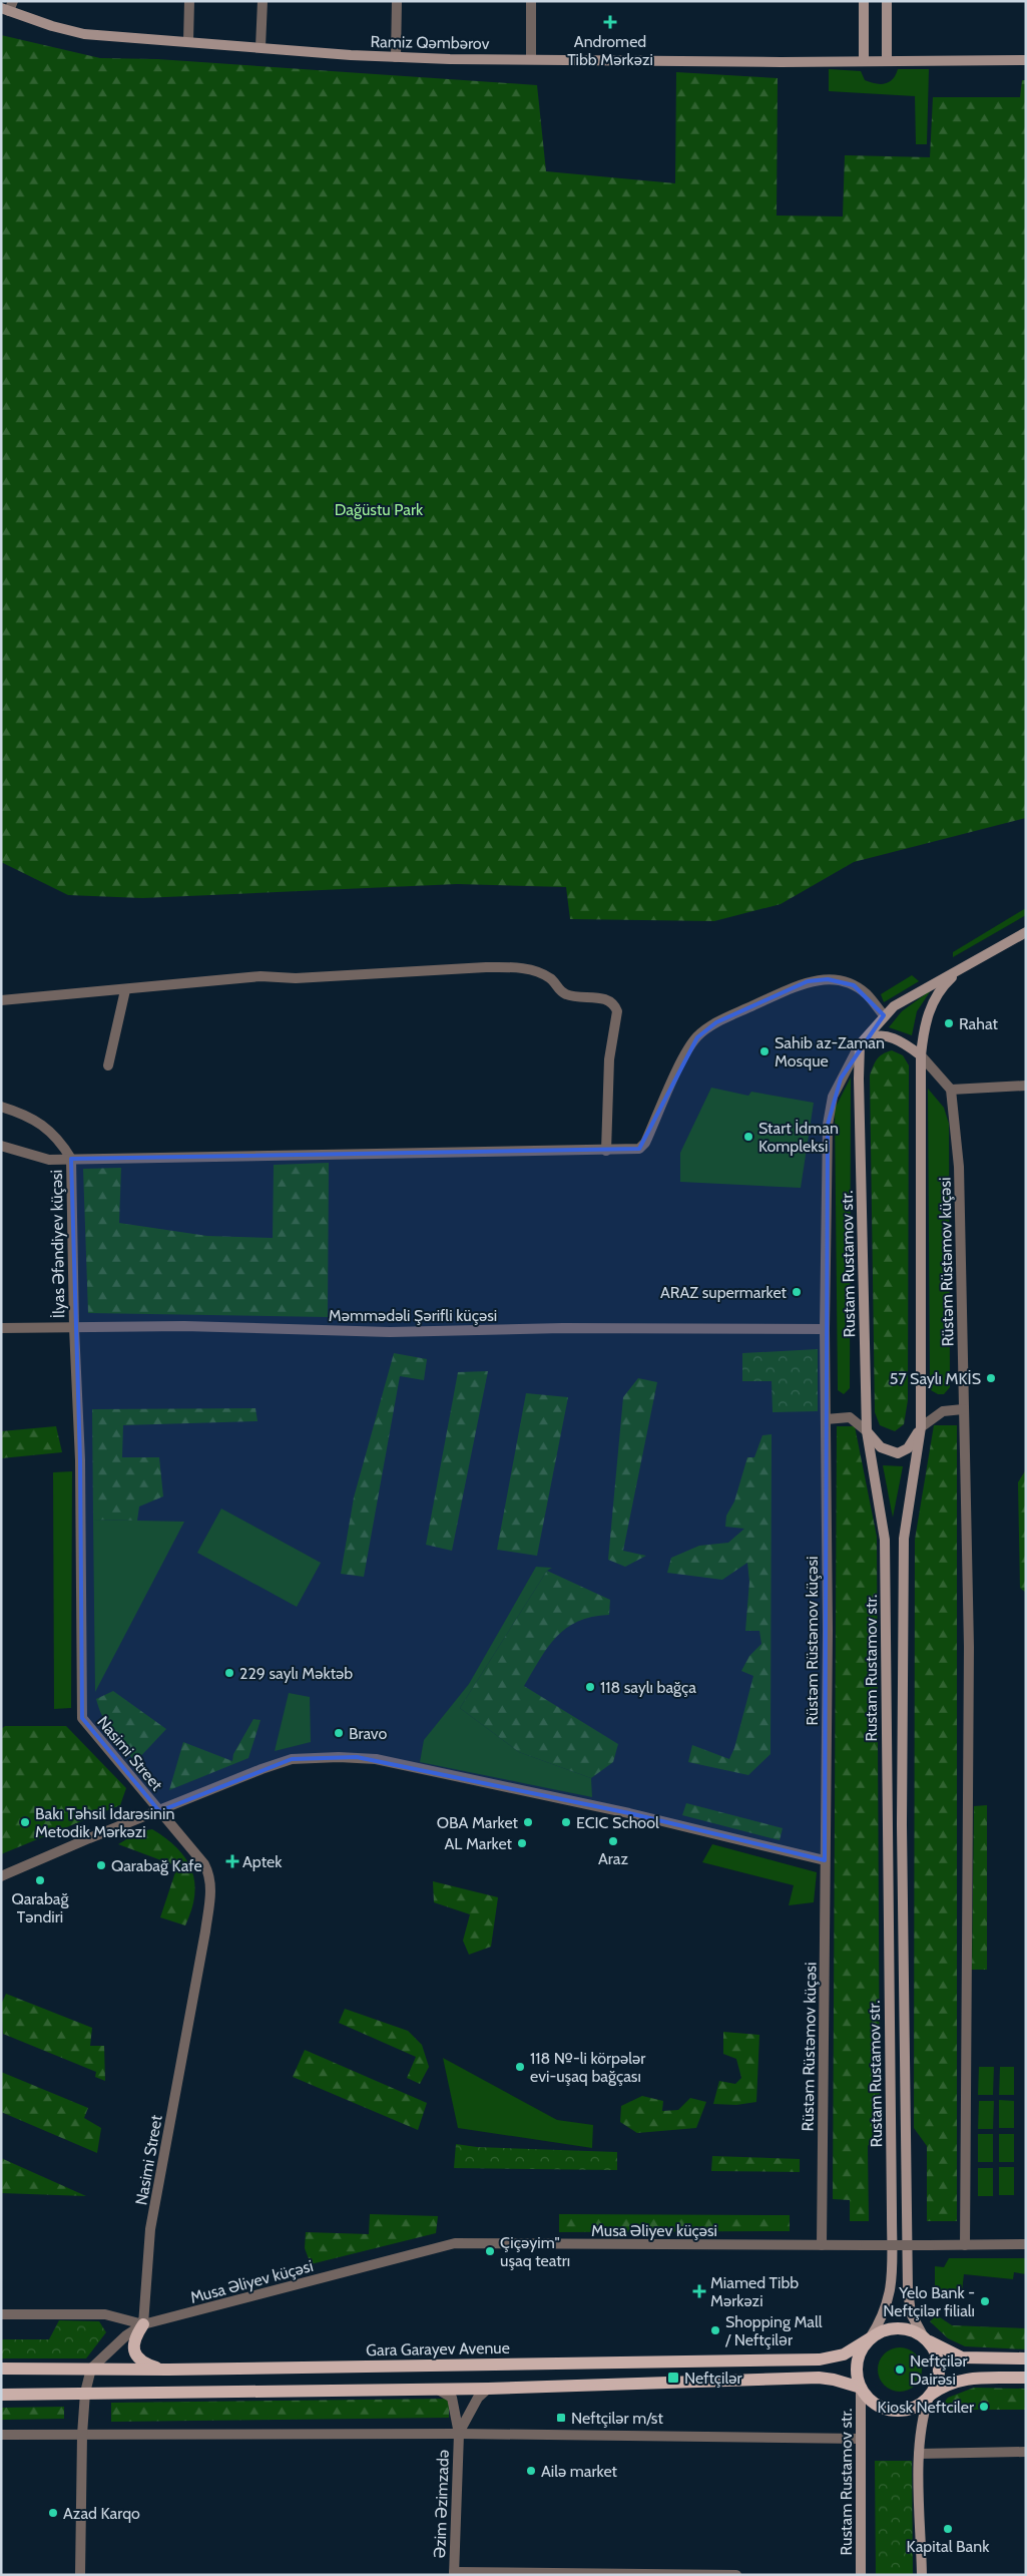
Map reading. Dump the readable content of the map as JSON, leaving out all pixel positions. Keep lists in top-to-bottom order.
{
  "streets": {
    "main road": ["Ramiz Qəmbərov", "Rustam Rustamov str.", "Gara Garayev Avenue"],
    "street": [
      "İlyas Əfəndiyev küçəsi",
      "Rüstəm Rüstəmov küçəsi",
      "Məmmədəli Şərifli küçəsi",
      "Nasimi Street",
      "Musa Əliyev küçəsi",
      "Əzim Əzimzadə"
    ]
  },
  "crossings": [
    ["İlyas Əfəndiyev küçəsi", "Məmmədəli Şərifli küçəsi"],
    ["İlyas Əfəndiyev küçəsi", "Nasimi Street"],
    ["Rüstəm Rüstəmov küçəsi", "Rustam Rustamov str."],
    ["Rüstəm Rüstəmov küçəsi", "Məmmədəli Şərifli küçəsi"],
    ["Rüstəm Rüstəmov küçəsi", "Musa Əliyev küçəsi"],
    ["Rustam Rustamov str.", "Gara Garayev Avenue"],
    ["Məmmədəli Şərifli küçəsi", "Nasimi Street"],
    ["Nasimi Street", "Musa Əliyev küçəsi"],
    ["Musa Əliyev küçəsi", "Gara Garayev Avenue"]
  ],
  "parks": ["Dağüstu Park"],
  "places": {
    "health": ["Andromed Tibb Mərkəzi", "Aptek", "Miamed Tibb Mərkəzi"],
    "other": [
      "Rahat",
      "Sahib az-Zaman Mosque",
      "Start İdman Kompleksi",
      "ARAZ supermarket",
      "57 Saylı MKİS",
      "229 saylı Məktəb",
      "118 saylı bağça",
      "Bravo",
      "Bakı Təhsil İdarəsinin Metodik Mərkəzi",
      "OBA Market",
      "ECIC School",
      "Araz",
      "AL Market",
      "Qarabağ Kafe",
      "Qarabağ Təndiri",
      "118 №-li körpələr evi-uşaq bağçası",
      "Çiçəyim\" uşaq teatrı",
      "Yelo Bank - Neftçilər filialı",
      "Shopping Mall / Neftçilәr",
      "Neftçilər Dairəsi",
      "Kiosk Neftciler",
      "Ailə market",
      "Azad Karqo",
      "Kapital Bank"
    ],
    "transit": ["Neftçilər", "Neftçilər m/st"]
  }
}
